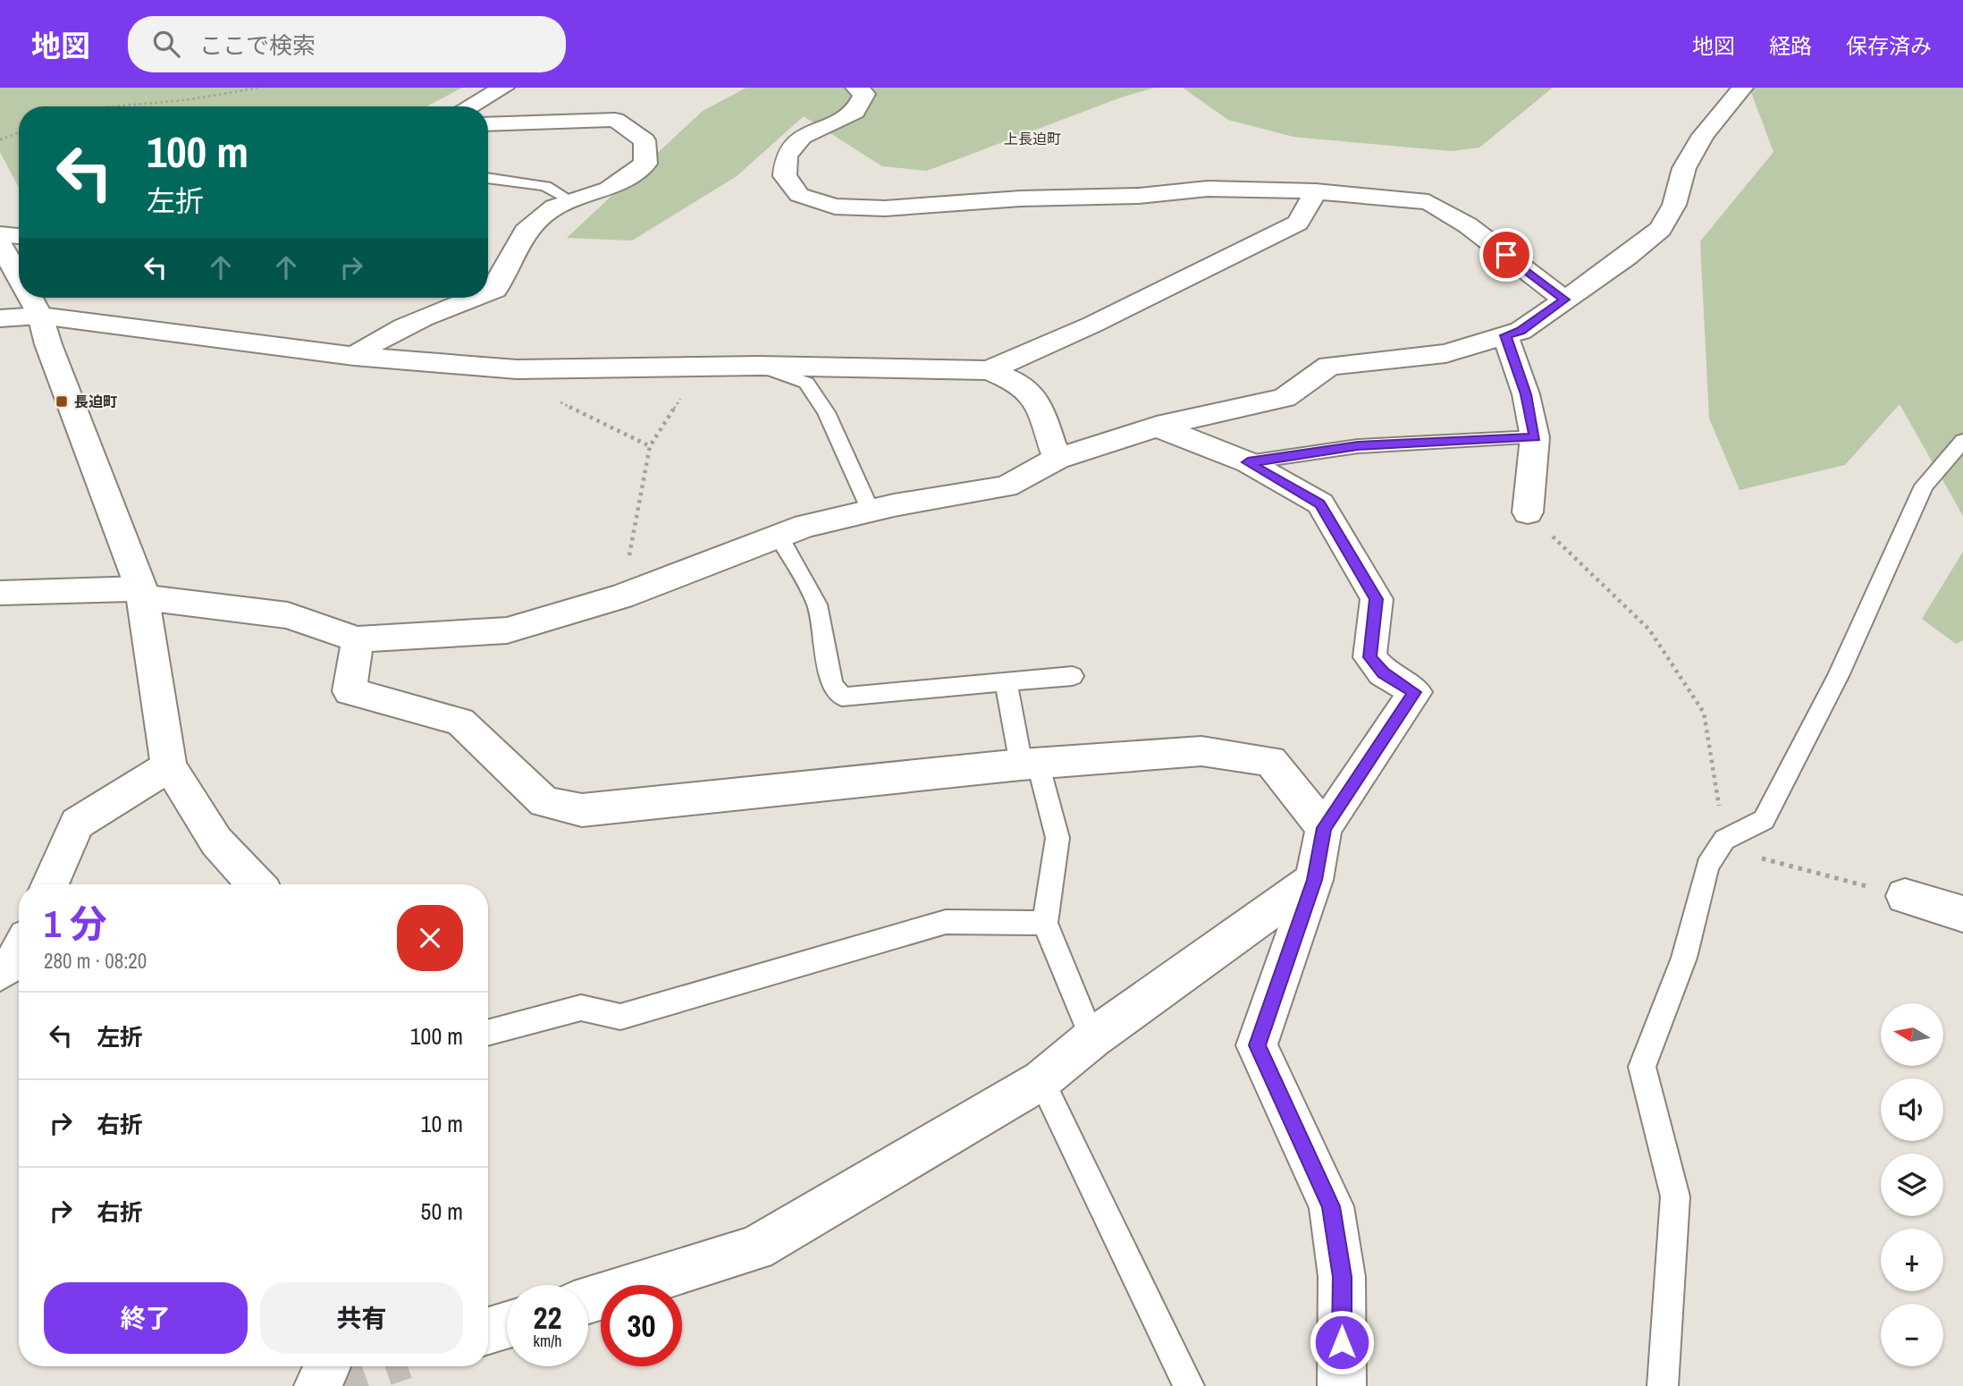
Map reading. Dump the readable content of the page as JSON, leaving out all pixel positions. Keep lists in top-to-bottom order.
{
  "districts": ["上長迫町"],
  "places": {
    "transit": ["長迫町"]
  },
  "north": "left",
  "page": {
    "header": "地図",
    "search": "ここで検索",
    "nav": ["地図", "経路", "保存済み"],
    "turn": ["100 m", "左折"],
    "heading": ["1 分", "280 m · 08:20"],
    "list": [
      {
        "name": "左折",
        "value": "100 m"
      },
      {
        "name": "右折",
        "value": "10 m"
      },
      {
        "name": "右折",
        "value": "50 m"
      }
    ],
    "map_buttons": ["+", "−"],
    "buttons": ["終了", "共有"],
    "speed": "22 km/h",
    "limit": "30"
  }
}
